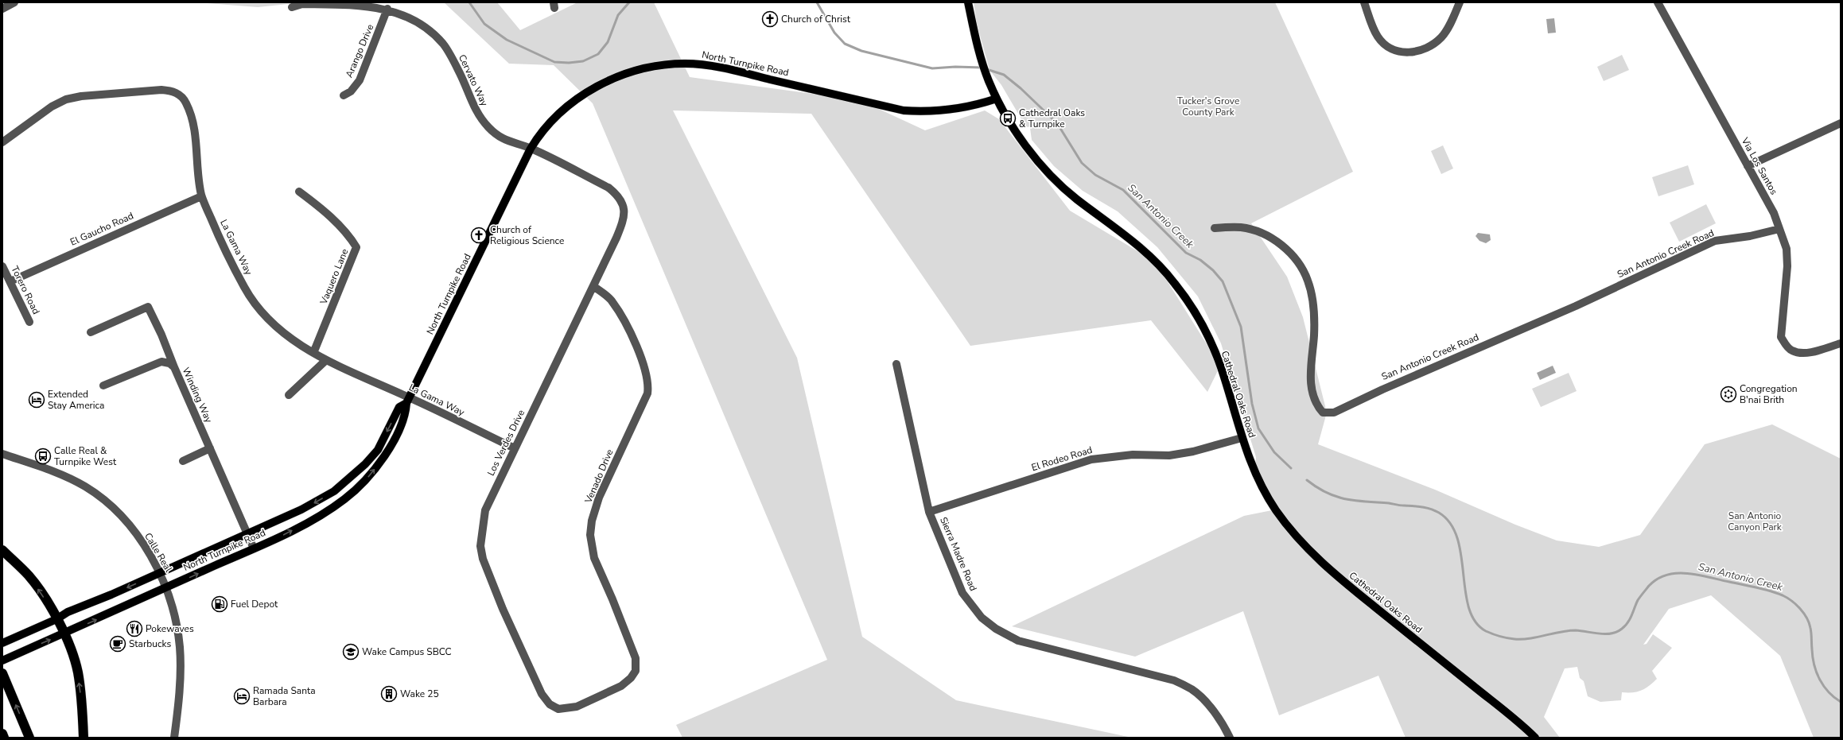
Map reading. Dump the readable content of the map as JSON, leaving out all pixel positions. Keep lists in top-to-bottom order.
{
  "streets": {
    "main road": ["North Turnpike Road", "Cathedral Oaks Road"],
    "street": [
      "Arango Drive",
      "Cervato Way",
      "Via Los Santos",
      "El Gaucho Road",
      "La Gama Way",
      "San Antonio Creek Road",
      "Vaquero Lane",
      "Torero Road",
      "Winding Way",
      "Los Verdes Drive",
      "El Rodeo Road",
      "Venado Drive",
      "Calle Real",
      "Sierra Madre Road"
    ]
  },
  "crossings": [
    ["Arango Drive", "Cervato Way"],
    ["North Turnpike Road", "Cervato Way"],
    ["North Turnpike Road", "La Gama Way"],
    ["North Turnpike Road", "Cathedral Oaks Road"],
    ["North Turnpike Road", "Winding Way"],
    ["North Turnpike Road", "Calle Real"],
    ["Cervato Way", "Los Verdes Drive"],
    ["Via Los Santos", "San Antonio Creek Road"],
    ["El Gaucho Road", "La Gama Way"],
    ["El Gaucho Road", "Torero Road"],
    ["La Gama Way", "Vaquero Lane"],
    ["La Gama Way", "Los Verdes Drive"],
    ["Cathedral Oaks Road", "El Rodeo Road"],
    ["Los Verdes Drive", "Venado Drive"],
    ["El Rodeo Road", "Sierra Madre Road"]
  ],
  "water": ["San Antonio Creek"],
  "parks": ["Tucker's Grove County Park", "San Antonio Canyon Park"],
  "places": {
    "church": ["Church of Christ", "Church of Religious Science"],
    "bus stop": ["Cathedral Oaks & Turnpike", "Calle Real & Turnpike West"],
    "synagogue": ["Congregation B'nai Brith"],
    "hotel": ["Extended Stay America", "Ramada Santa Barbara"],
    "fuel station": ["Fuel Depot"],
    "restaurant": ["Pokewaves"],
    "cafe": ["Starbucks"],
    "school or university": ["Wake Campus SBCC"],
    "building": ["Wake 25"]
  }
}
